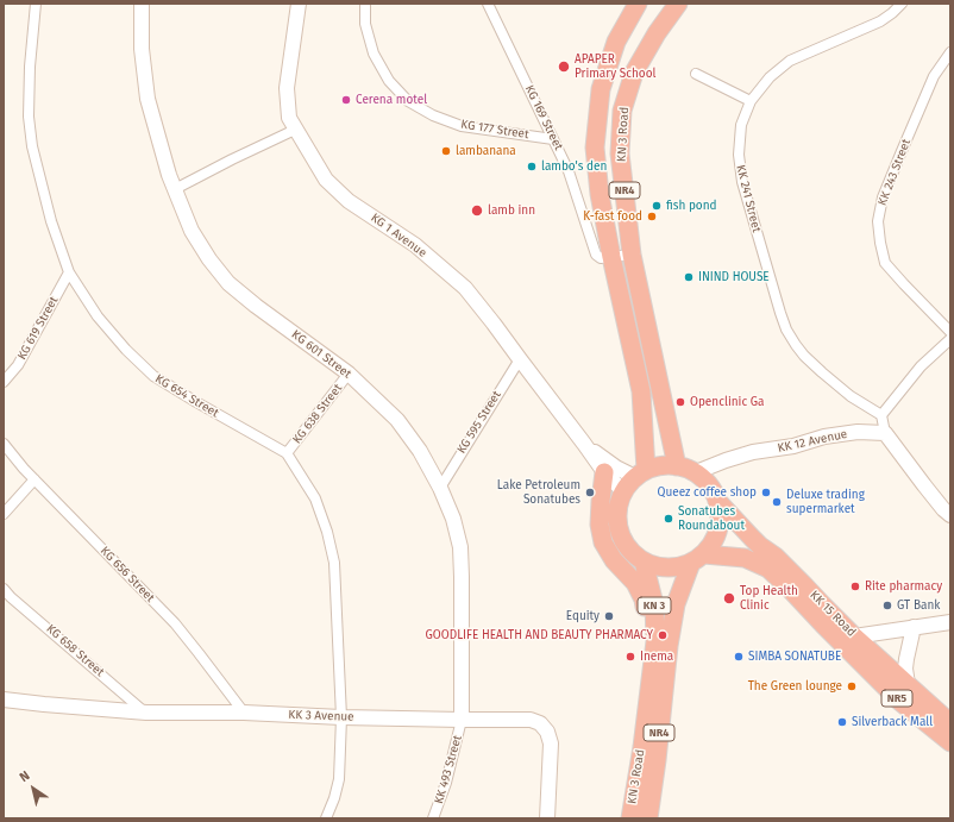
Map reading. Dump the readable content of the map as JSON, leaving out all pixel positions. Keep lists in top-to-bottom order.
{
  "streets": {
    "highway": [
      "KN 3 Road",
      "NR4",
      "KN 3",
      "KK 15 Road",
      "NR5"
    ],
    "main road": [
      "KG 1 Avenue",
      "KG 601 Street",
      "KK 12 Avenue",
      "KK 3 Avenue"
    ],
    "street": [
      "KG 169 Street",
      "KG 177 Street",
      "KK 243 Street",
      "KK 241 Street",
      "KG 619 Street",
      "KG 654 Street",
      "KG 638 Street",
      "KG 595 Street",
      "KG 656 Street",
      "KG 658 Street",
      "KK 493 Street"
    ]
  },
  "crossings": [
    ["KG 169 Street", "KG 177 Street"],
    ["KG 169 Street", "NR4"],
    ["KN 3 Road", "NR4"],
    ["KN 3 Road", "KG 1 Avenue"],
    ["KN 3 Road", "KK 12 Avenue"],
    ["KN 3 Road", "KN 3"],
    ["KN 3 Road", "KK 15 Road"],
    ["NR4", "KG 1 Avenue"],
    ["NR4", "KK 12 Avenue"],
    ["NR4", "KN 3"],
    ["NR4", "KK 15 Road"],
    ["KG 1 Avenue", "KG 595 Street"],
    ["KG 1 Avenue", "KK 12 Avenue"],
    ["KG 1 Avenue", "KN 3"],
    ["KG 1 Avenue", "KK 15 Road"],
    ["KG 619 Street", "KG 654 Street"],
    ["KG 601 Street", "KG 638 Street"],
    ["KG 601 Street", "KG 595 Street"],
    ["KG 601 Street", "KK 3 Avenue"],
    ["KG 601 Street", "KK 493 Street"],
    ["KG 654 Street", "KG 638 Street"],
    ["KG 654 Street", "KK 3 Avenue"],
    ["KK 12 Avenue", "KN 3"],
    ["KK 12 Avenue", "KK 15 Road"],
    ["KG 656 Street", "KK 3 Avenue"],
    ["KN 3", "KK 15 Road"],
    ["KG 658 Street", "KK 3 Avenue"],
    ["KK 3 Avenue", "KK 493 Street"]
  ],
  "places": [
    "APAPER Primary School",
    "Cerena motel",
    "lambanana",
    "lambo's den",
    "fish pond",
    "lamb inn",
    "K-fast food",
    "ININD HOUSE",
    "Openclinic Ga",
    "Lake Petroleum Sonatubes",
    "Queez coffee shop",
    "Deluxe trading supermarket",
    "Sonatubes Roundabout",
    "Rite pharmacy",
    "Top Health Clinic",
    "GT Bank",
    "Equity",
    "GOODLIFE HEALTH AND BEAUTY PHARMACY",
    "Inema",
    "SIMBA SONATUBE",
    "The Green lounge",
    "Silverback Mall"
  ],
  "north": "top left"
}
